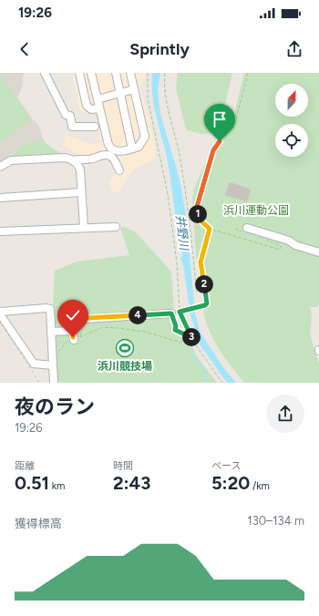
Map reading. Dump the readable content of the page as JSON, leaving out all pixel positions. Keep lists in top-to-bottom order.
{
  "water": ["井野川"],
  "parks": ["浜川運動公園"],
  "places": {
    "sports": ["浜川競技場"]
  },
  "north": "top",
  "page": {
    "status": "19:26",
    "header": "Sprintly",
    "pins": [
      "1",
      "2",
      "4",
      "3"
    ],
    "heading": ["夜のラン", "19:26"],
    "stats": [
      ["距離", "0.51 km"],
      ["時間", "2:43"],
      ["ペース", "5:20 /km"]
    ],
    "chart": ["獲得標高", "130–134 m"]
  }
}
